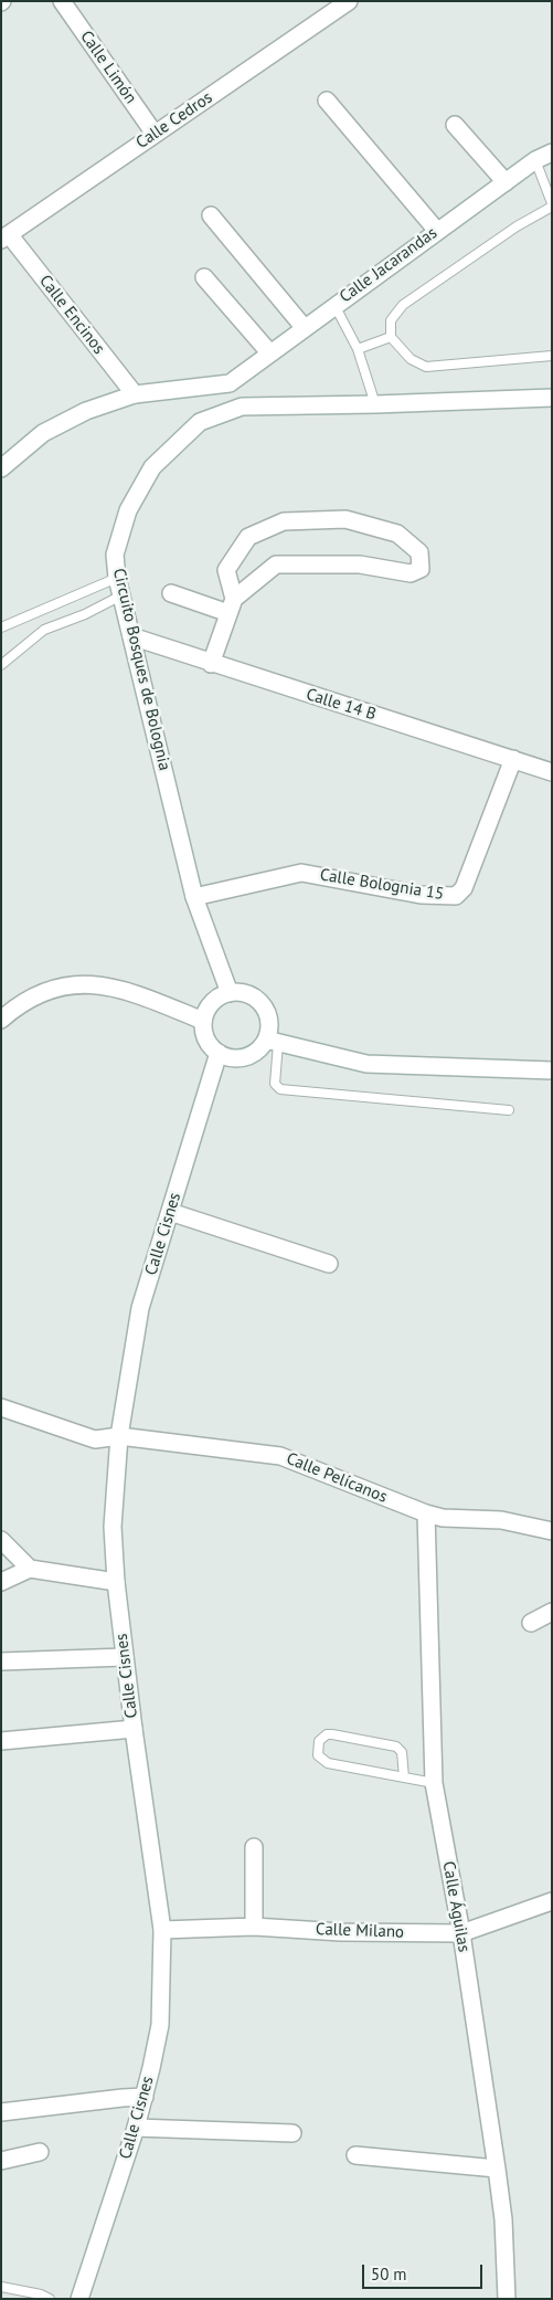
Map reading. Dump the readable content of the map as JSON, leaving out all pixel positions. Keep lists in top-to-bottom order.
{
  "streets": {
    "street": [
      "Calle Limón",
      "Calle Cedros",
      "Calle Jacarandas",
      "Calle Encinos",
      "Circuito Bosques de Bolognia",
      "Calle 14 B",
      "Calle Bolognia 15",
      "Calle Cisnes",
      "Calle Pelícanos",
      "Calle Águilas",
      "Calle Milano"
    ]
  },
  "crossings": [
    ["Calle Limón", "Calle Cedros"],
    ["Calle Cedros", "Calle Encinos"],
    ["Circuito Bosques de Bolognia", "Calle 14 B"],
    ["Circuito Bosques de Bolognia", "Calle Bolognia 15"],
    ["Circuito Bosques de Bolognia", "Calle Cisnes"],
    ["Calle 14 B", "Calle Bolognia 15"],
    ["Calle Cisnes", "Calle Pelícanos"],
    ["Calle Cisnes", "Calle Milano"],
    ["Calle Pelícanos", "Calle Águilas"],
    ["Calle Águilas", "Calle Milano"]
  ],
  "scale_bar": "50 m"
}
